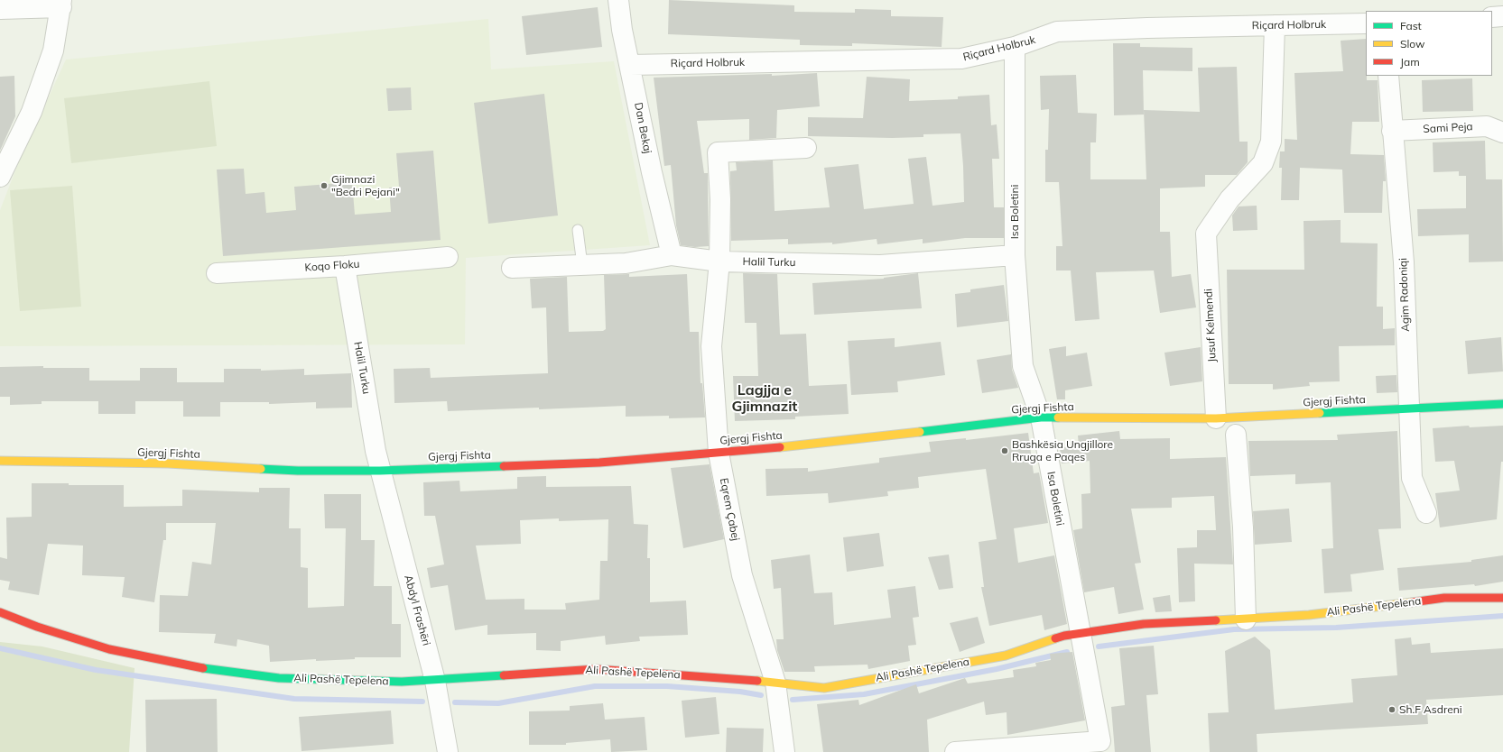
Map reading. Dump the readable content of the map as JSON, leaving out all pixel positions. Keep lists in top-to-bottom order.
{
  "streets": {
    "street": [
      "Riçard Holbruk",
      "Dan Bekaj",
      "Sami Peja",
      "Isa Boletini",
      "Halil Turku",
      "Koqo Floku",
      "Agim Radoniqi",
      "Jusuf Kelmendi",
      "Gjergj Fishta",
      "Eqrem Çabej",
      "Ali Pashë Tepelena",
      "Abdyl Frashëri"
    ]
  },
  "crossings": [
    ["Riçard Holbruk", "Dan Bekaj"],
    ["Riçard Holbruk", "Isa Boletini"],
    ["Riçard Holbruk", "Jusuf Kelmendi"],
    ["Dan Bekaj", "Halil Turku"],
    ["Sami Peja", "Agim Radoniqi"],
    ["Isa Boletini", "Halil Turku"],
    ["Isa Boletini", "Gjergj Fishta"],
    ["Isa Boletini", "Ali Pashë Tepelena"],
    ["Halil Turku", "Koqo Floku"],
    ["Halil Turku", "Gjergj Fishta"],
    ["Halil Turku", "Eqrem Çabej"],
    ["Halil Turku", "Abdyl Frashëri"],
    ["Agim Radoniqi", "Gjergj Fishta"],
    ["Jusuf Kelmendi", "Gjergj Fishta"],
    ["Gjergj Fishta", "Eqrem Çabej"],
    ["Gjergj Fishta", "Abdyl Frashëri"],
    ["Eqrem Çabej", "Ali Pashë Tepelena"],
    ["Ali Pashë Tepelena", "Abdyl Frashëri"]
  ],
  "districts": ["Lagjja e Gjimnazit"],
  "places": ["Gjimnazi \"Bedri Pejani\"", "Bashkësia Ungjillore Rruga e Paqes", "Sh.F Asdreni"],
  "legend": ["Fast", "Slow", "Jam"]
}
